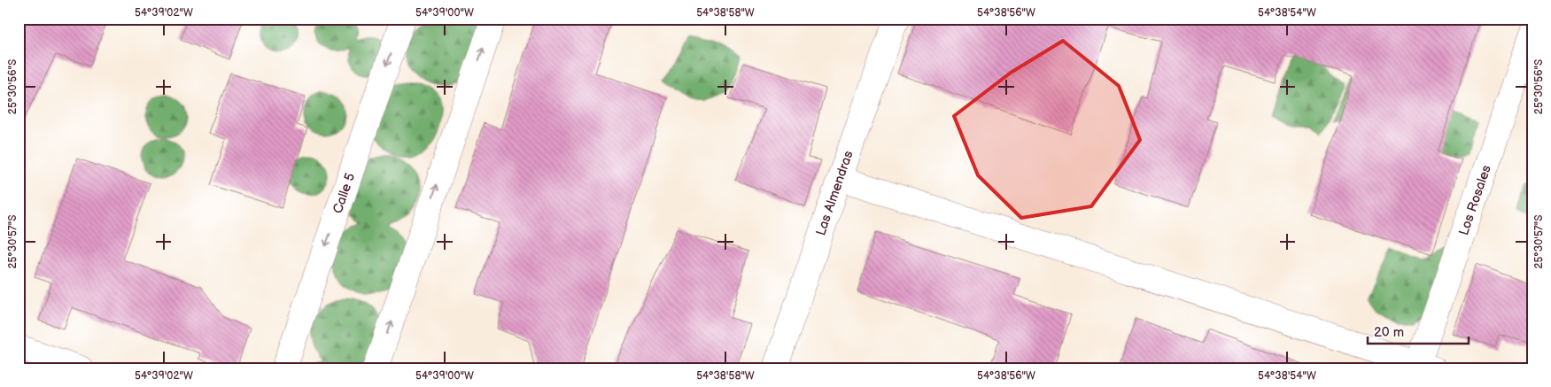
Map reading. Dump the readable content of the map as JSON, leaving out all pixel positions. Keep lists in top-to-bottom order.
{
  "streets": {
    "street": ["Calle 5", "Las Almendras", "Los Rosales"]
  },
  "scale_bar": "20 m",
  "coordinates": [
    "54°39'02\"W",
    "54°39'00\"W",
    "54°38'58\"W",
    "54°38'56\"W",
    "54°38'54\"W",
    "25°30'56\"S",
    "25°30'57\"S"
  ]
}
